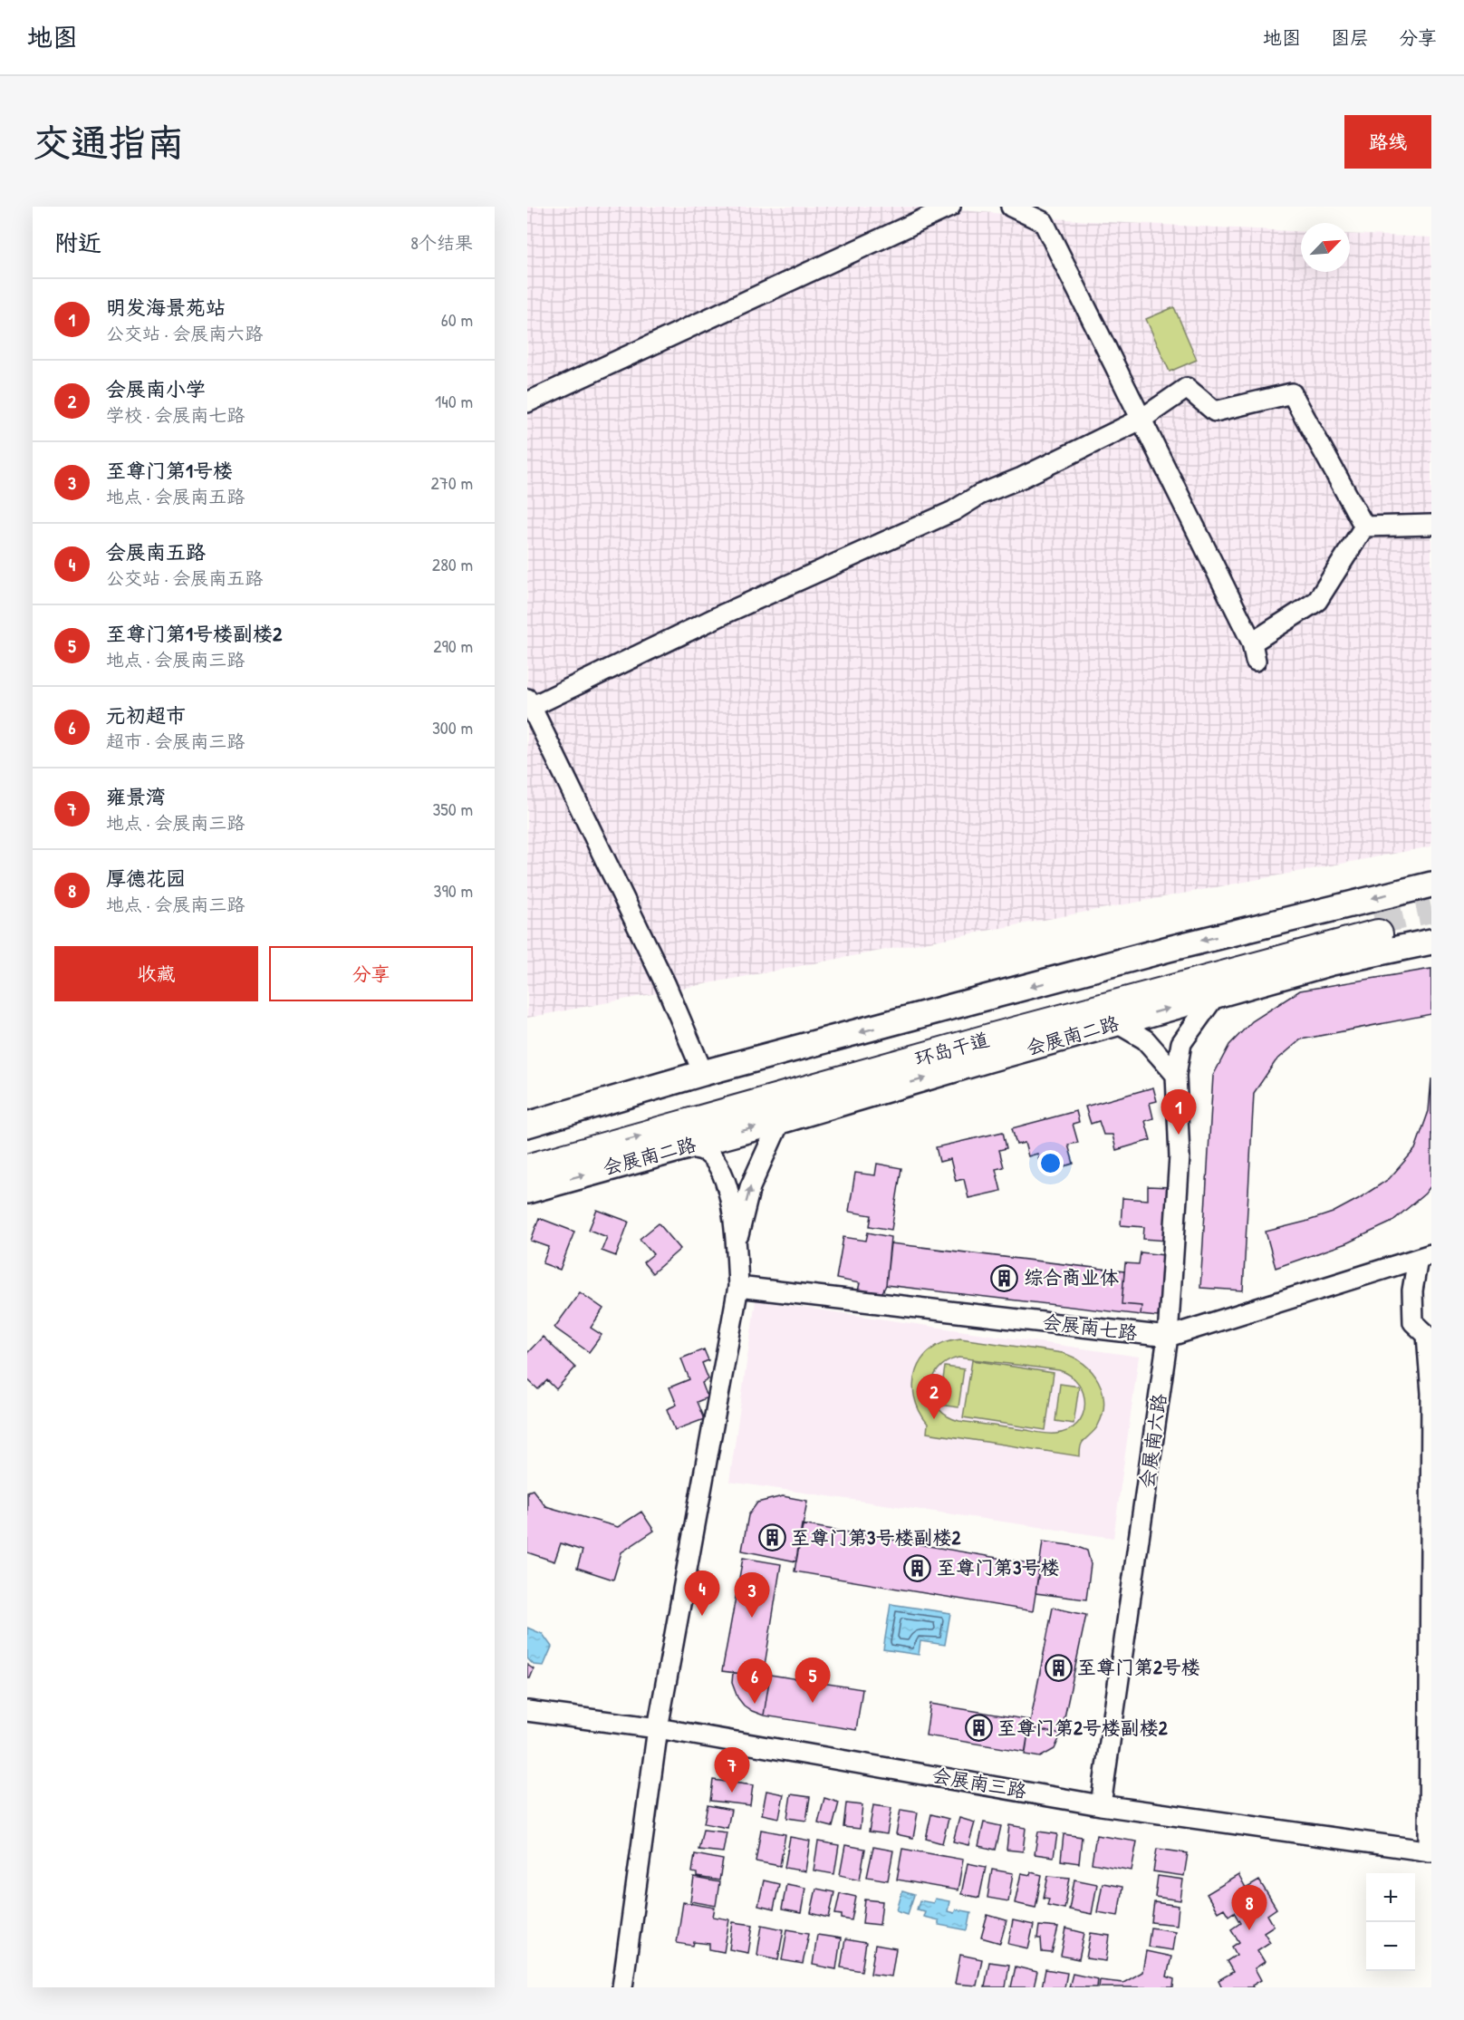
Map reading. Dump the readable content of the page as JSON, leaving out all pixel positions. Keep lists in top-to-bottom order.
{
  "streets": {
    "highway": ["环岛干道"],
    "main road": ["会展南二路"],
    "street": ["会展南七路", "会展南六路", "会展南三路"]
  },
  "crossings": [
    ["会展南二路", "会展南六路"],
    ["会展南七路", "会展南六路"],
    ["会展南六路", "会展南三路"]
  ],
  "places": {
    "building": [
      "综合商业体",
      "至尊门第3号楼副楼2",
      "至尊门第3号楼",
      "至尊门第2号楼",
      "至尊门第2号楼副楼2"
    ]
  },
  "north": "top right",
  "page": {
    "header": "地图",
    "nav": ["地图", "图层", "分享"],
    "buttons": [
      "路线",
      ["收藏", "分享"]
    ],
    "title": "交通指南",
    "heading": ["附近", "8个结果"],
    "list": [
      {
        "mark": "1",
        "name": "明发海景苑站",
        "note": "公交站 · 会展南六路",
        "value": "60 m"
      },
      {
        "mark": "2",
        "name": "会展南小学",
        "note": "学校 · 会展南七路",
        "value": "140 m"
      },
      {
        "mark": "3",
        "name": "至尊门第1号楼",
        "note": "地点 · 会展南五路",
        "value": "270 m"
      },
      {
        "mark": "4",
        "name": "会展南五路",
        "note": "公交站 · 会展南五路",
        "value": "280 m"
      },
      {
        "mark": "5",
        "name": "至尊门第1号楼副楼2",
        "note": "地点 · 会展南三路",
        "value": "290 m"
      },
      {
        "mark": "6",
        "name": "元初超市",
        "note": "超市 · 会展南三路",
        "value": "300 m"
      },
      {
        "mark": "7",
        "name": "雍景湾",
        "note": "地点 · 会展南三路",
        "value": "350 m"
      },
      {
        "mark": "8",
        "name": "厚德花园",
        "note": "地点 · 会展南三路",
        "value": "390 m"
      }
    ],
    "pins": [
      "1",
      "2",
      "4",
      "3",
      "5",
      "6",
      "7",
      "8"
    ],
    "map_buttons": ["+", "−"]
  }
}
